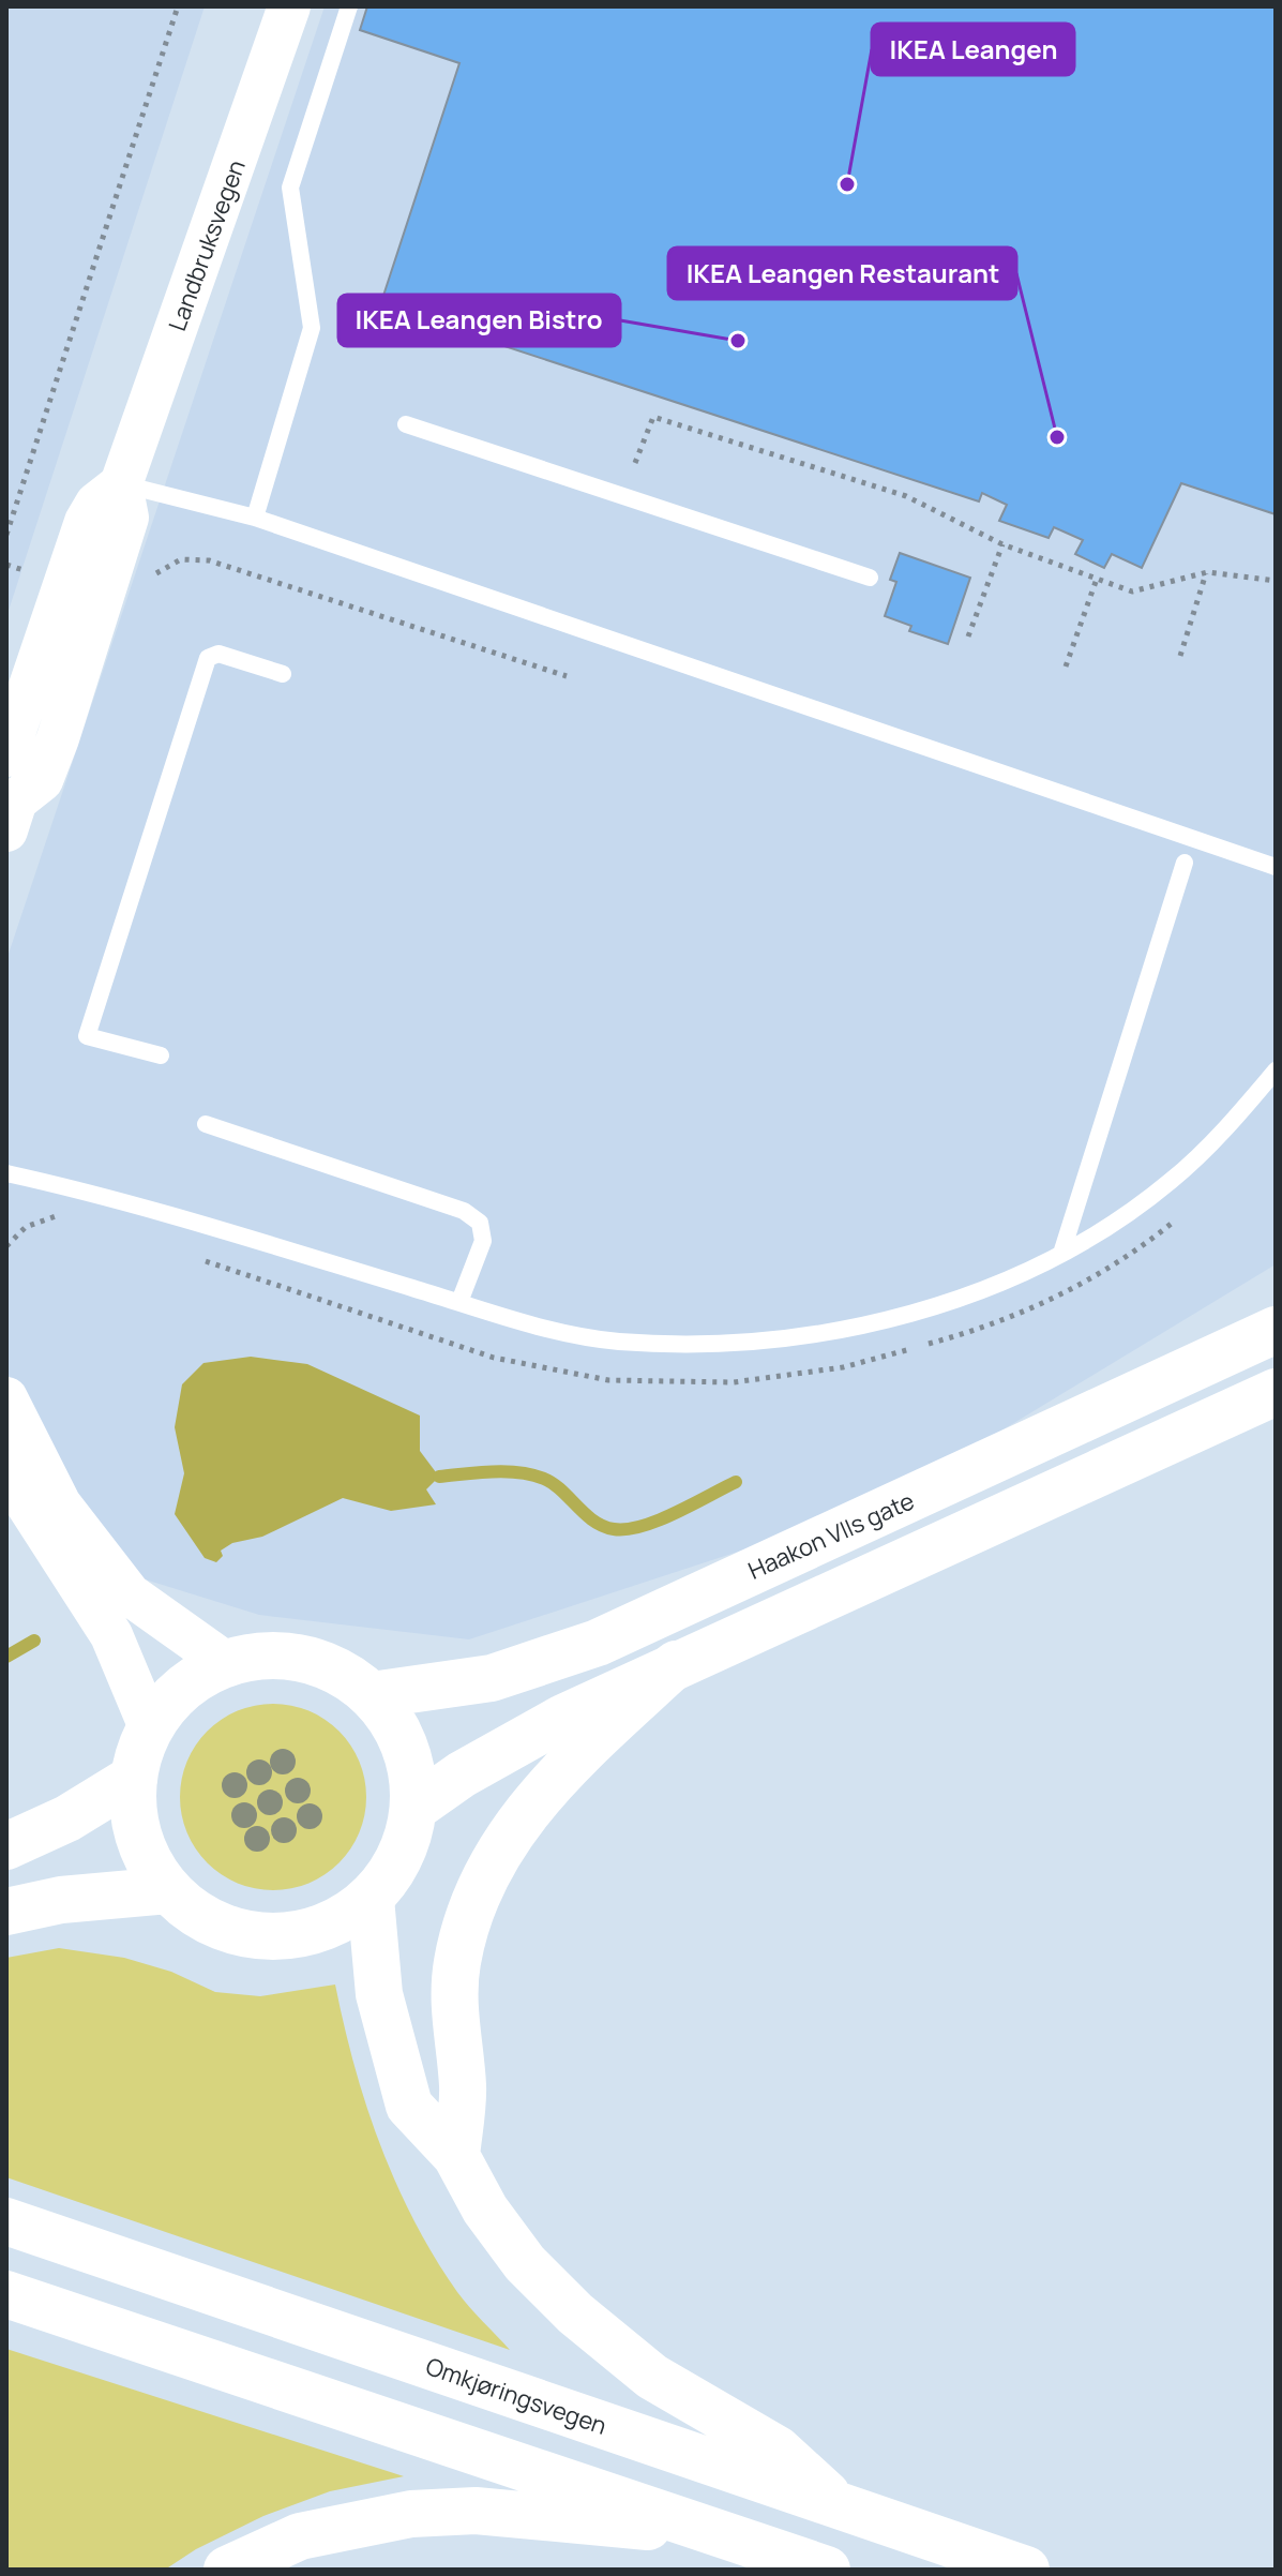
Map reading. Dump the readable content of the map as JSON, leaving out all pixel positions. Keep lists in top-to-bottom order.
{
  "streets": {
    "main road": ["Haakon VIIs gate", "Omkjøringsvegen"],
    "street": ["Landbruksvegen"]
  },
  "places": ["IKEA Leangen", "IKEA Leangen Bistro", "IKEA Leangen Restaurant"]
}
